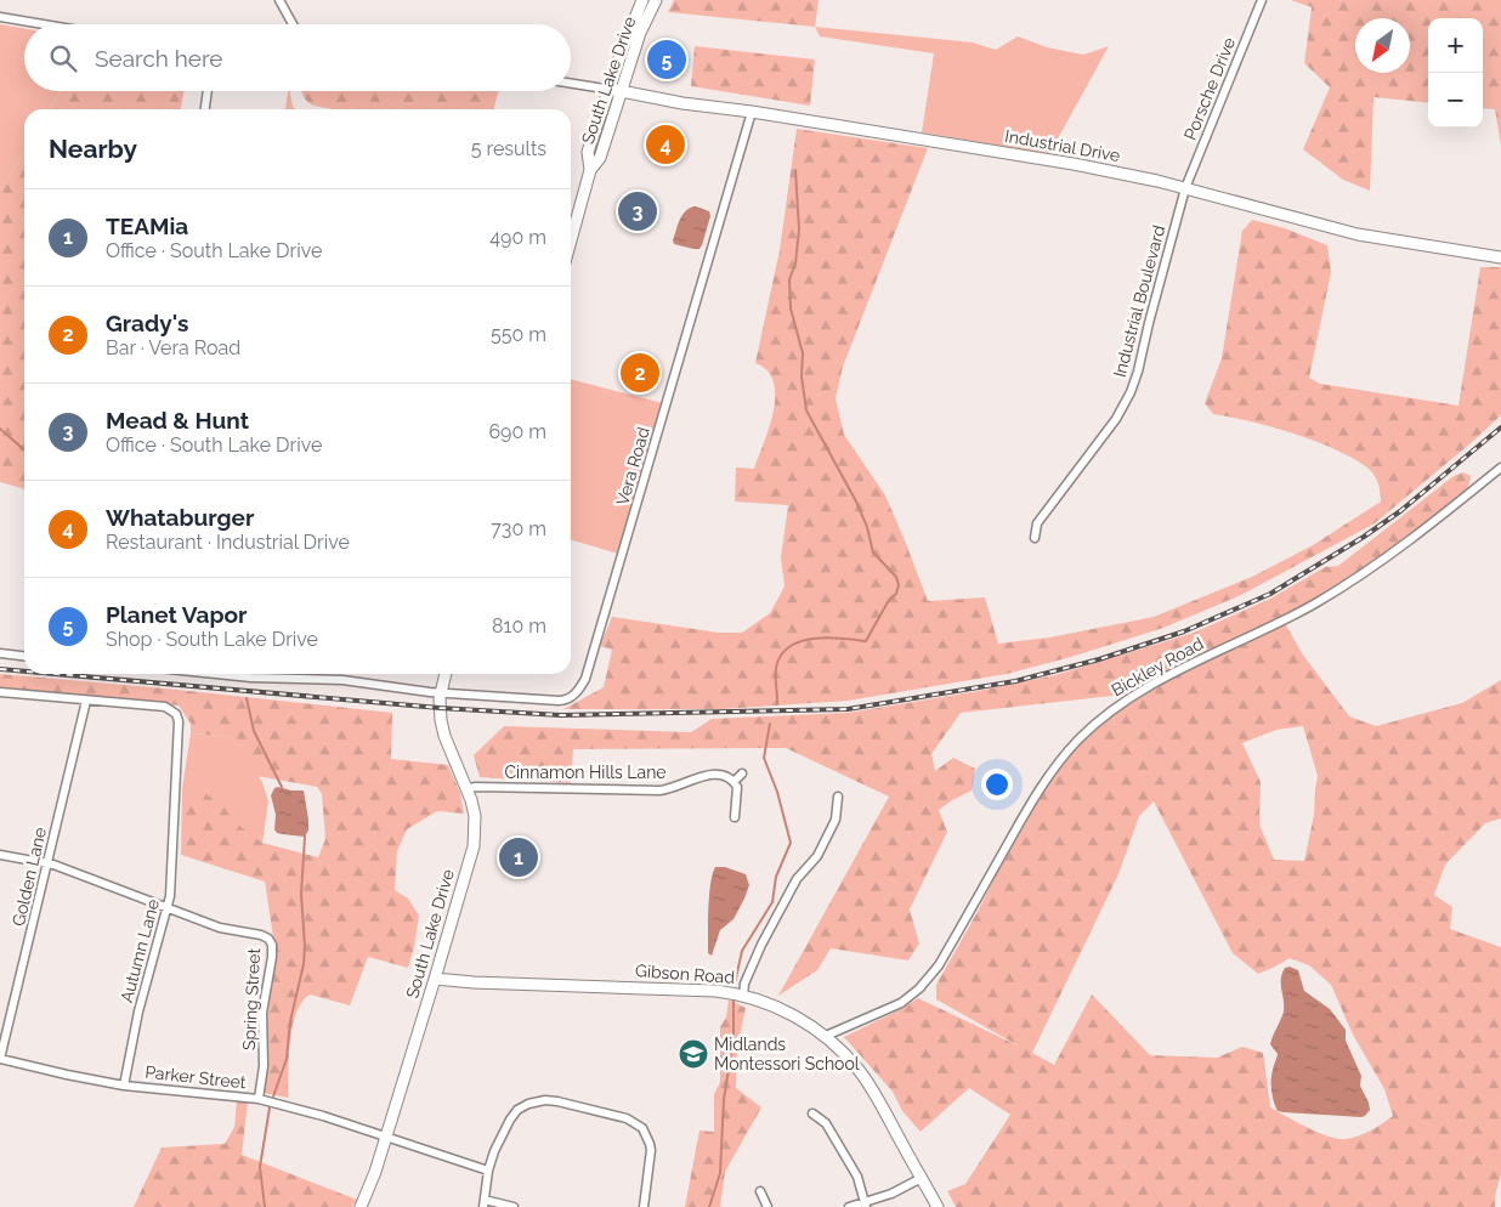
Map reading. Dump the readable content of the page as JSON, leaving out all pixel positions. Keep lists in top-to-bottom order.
{
  "streets": {
    "street": [
      "South Lake Drive",
      "Porsche Drive",
      "Industrial Drive",
      "Industrial Boulevard",
      "Vera Road",
      "Bickley Road",
      "Cinnamon Hills Lane",
      "Golden Lane",
      "Autumn Lane",
      "Gibson Road",
      "Spring Street",
      "Parker Street"
    ]
  },
  "crossings": [
    ["South Lake Drive", "Industrial Drive"],
    ["South Lake Drive", "Vera Road"],
    ["South Lake Drive", "Cinnamon Hills Lane"],
    ["South Lake Drive", "Gibson Road"],
    ["South Lake Drive", "Parker Street"],
    ["Porsche Drive", "Industrial Drive"],
    ["Porsche Drive", "Industrial Boulevard"],
    ["Industrial Drive", "Industrial Boulevard"],
    ["Industrial Drive", "Vera Road"],
    ["Bickley Road", "Gibson Road"],
    ["Golden Lane", "Autumn Lane"],
    ["Golden Lane", "Parker Street"],
    ["Autumn Lane", "Spring Street"],
    ["Autumn Lane", "Parker Street"],
    ["Spring Street", "Parker Street"]
  ],
  "places": {
    "school or university": ["Midlands Montessori School"]
  },
  "north": "bottom left",
  "page": {
    "map_buttons": ["+", "−"],
    "search": "Search here",
    "pins": [
      "5",
      "4",
      "3",
      "2",
      "1"
    ],
    "heading": ["Nearby", "5 results"],
    "list": [
      {
        "mark": "1",
        "name": "TEAMia",
        "note": "Office · South Lake Drive",
        "value": "490 m"
      },
      {
        "mark": "2",
        "name": "Grady's",
        "note": "Bar · Vera Road",
        "value": "550 m"
      },
      {
        "mark": "3",
        "name": "Mead & Hunt",
        "note": "Office · South Lake Drive",
        "value": "690 m"
      },
      {
        "mark": "4",
        "name": "Whataburger",
        "note": "Restaurant · Industrial Drive",
        "value": "730 m"
      },
      {
        "mark": "5",
        "name": "Planet Vapor",
        "note": "Shop · South Lake Drive",
        "value": "810 m"
      }
    ]
  }
}
